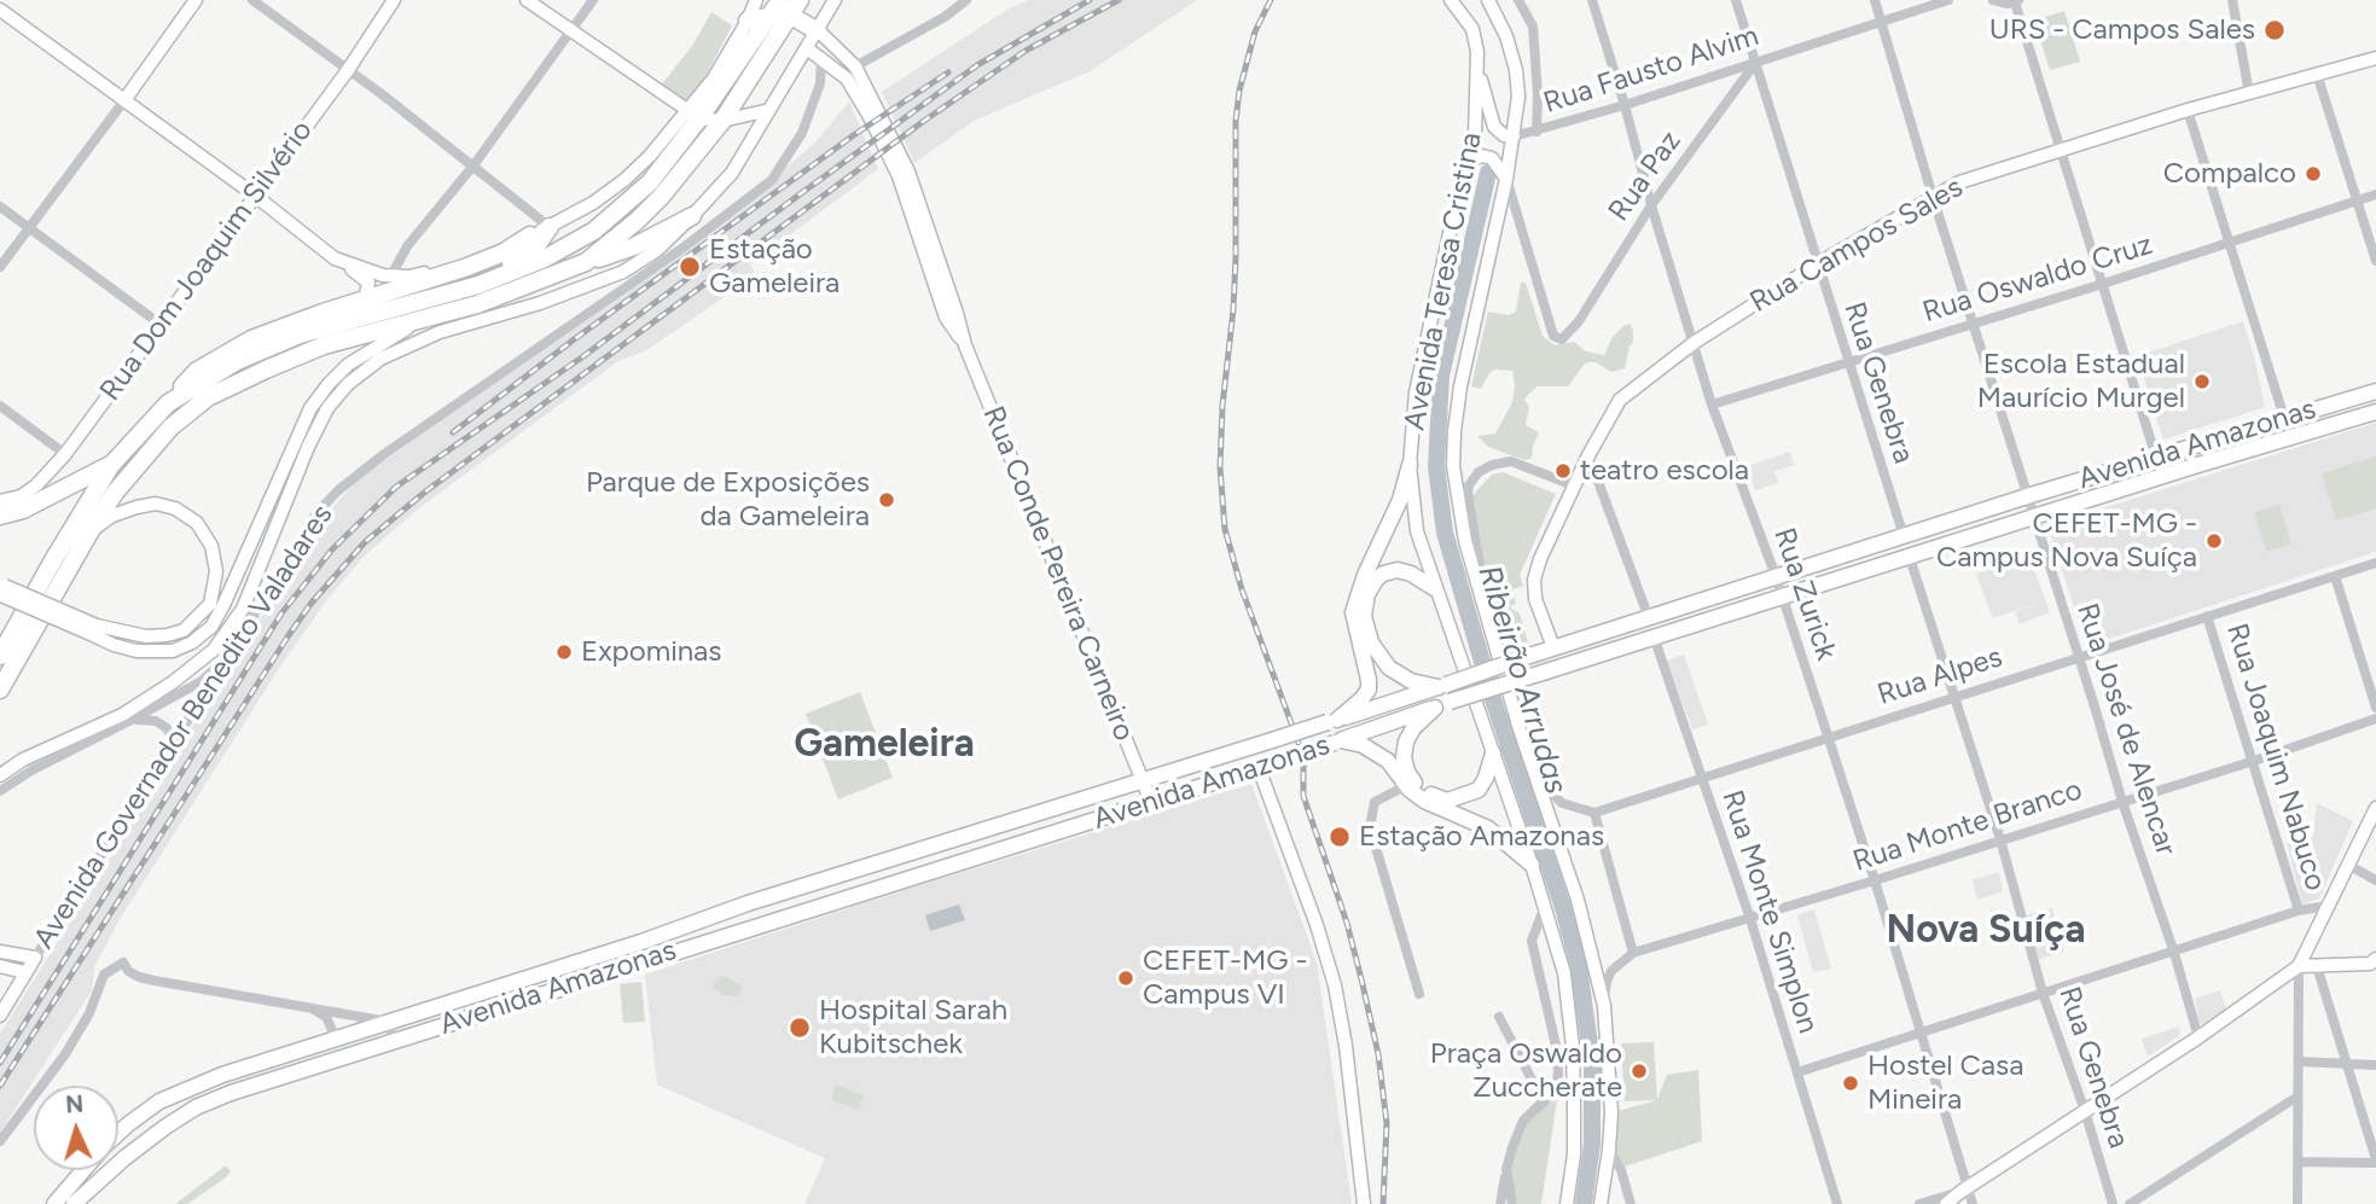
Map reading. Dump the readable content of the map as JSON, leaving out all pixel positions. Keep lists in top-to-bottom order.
{
  "streets": {
    "main road": ["Avenida Amazonas"],
    "street": [
      "Rua Fausto Alvim",
      "Rua Paz",
      "Rua Campos Sales",
      "Rua Dom Joaquim Silvério",
      "Rua Oswaldo Cruz",
      "Avenida Teresa Cristina",
      "Rua Genebra",
      "Rua Conde Pereira Carneiro",
      "Rua Zurick",
      "Rua Alpes",
      "Avenida Governador Benedito Valadares",
      "Rua José de Alencar",
      "Rua Joaquim Nabuco",
      "Rua Monte Branco",
      "Rua Monte Simplon"
    ]
  },
  "crossings": [
    ["Rua Fausto Alvim", "Rua Paz"],
    ["Rua Fausto Alvim", "Avenida Teresa Cristina"],
    ["Rua Fausto Alvim", "Rua Genebra"],
    ["Rua Fausto Alvim", "Rua Zurick"],
    ["Rua Fausto Alvim", "Rua José de Alencar"],
    ["Rua Paz", "Avenida Teresa Cristina"],
    ["Rua Paz", "Rua Genebra"],
    ["Rua Paz", "Rua Zurick"],
    ["Rua Campos Sales", "Rua Genebra"],
    ["Rua Campos Sales", "Avenida Amazonas"],
    ["Rua Campos Sales", "Rua Zurick"],
    ["Rua Campos Sales", "Rua José de Alencar"],
    ["Rua Oswaldo Cruz", "Rua Genebra"],
    ["Rua Oswaldo Cruz", "Rua Zurick"],
    ["Rua Oswaldo Cruz", "Rua José de Alencar"],
    ["Rua Genebra", "Avenida Amazonas"],
    ["Rua Genebra", "Rua Alpes"],
    ["Rua Genebra", "Rua Monte Branco"],
    ["Avenida Amazonas", "Rua Conde Pereira Carneiro"],
    ["Avenida Amazonas", "Rua Zurick"],
    ["Avenida Amazonas", "Rua José de Alencar"],
    ["Avenida Amazonas", "Rua Monte Simplon"],
    ["Rua Conde Pereira Carneiro", "Avenida Governador Benedito Valadares"],
    ["Rua Zurick", "Rua Alpes"],
    ["Rua Zurick", "Rua Monte Branco"],
    ["Rua Alpes", "Rua José de Alencar"],
    ["Rua Alpes", "Rua Joaquim Nabuco"],
    ["Rua Alpes", "Rua Monte Simplon"],
    ["Rua José de Alencar", "Rua Monte Branco"],
    ["Rua Joaquim Nabuco", "Rua Monte Branco"],
    ["Rua Monte Branco", "Rua Monte Simplon"]
  ],
  "districts": ["Gameleira", "Nova Suíça"],
  "water": ["Ribeirão Arrudas"],
  "places": [
    "URS - Campos Sales",
    "Compalco",
    "Estação Gameleira",
    "Escola Estadual Maurício Murgel",
    "teatro escola",
    "Parque de Exposições da Gameleira",
    "CEFET-MG - Campus Nova Suíça",
    "Expominas",
    "Estação Amazonas",
    "CEFET-MG - Campus VI",
    "Hospital Sarah Kubitschek",
    "Praça Oswaldo Zuccherate",
    "Hostel Casa Mineira"
  ],
  "north": "top"
}
